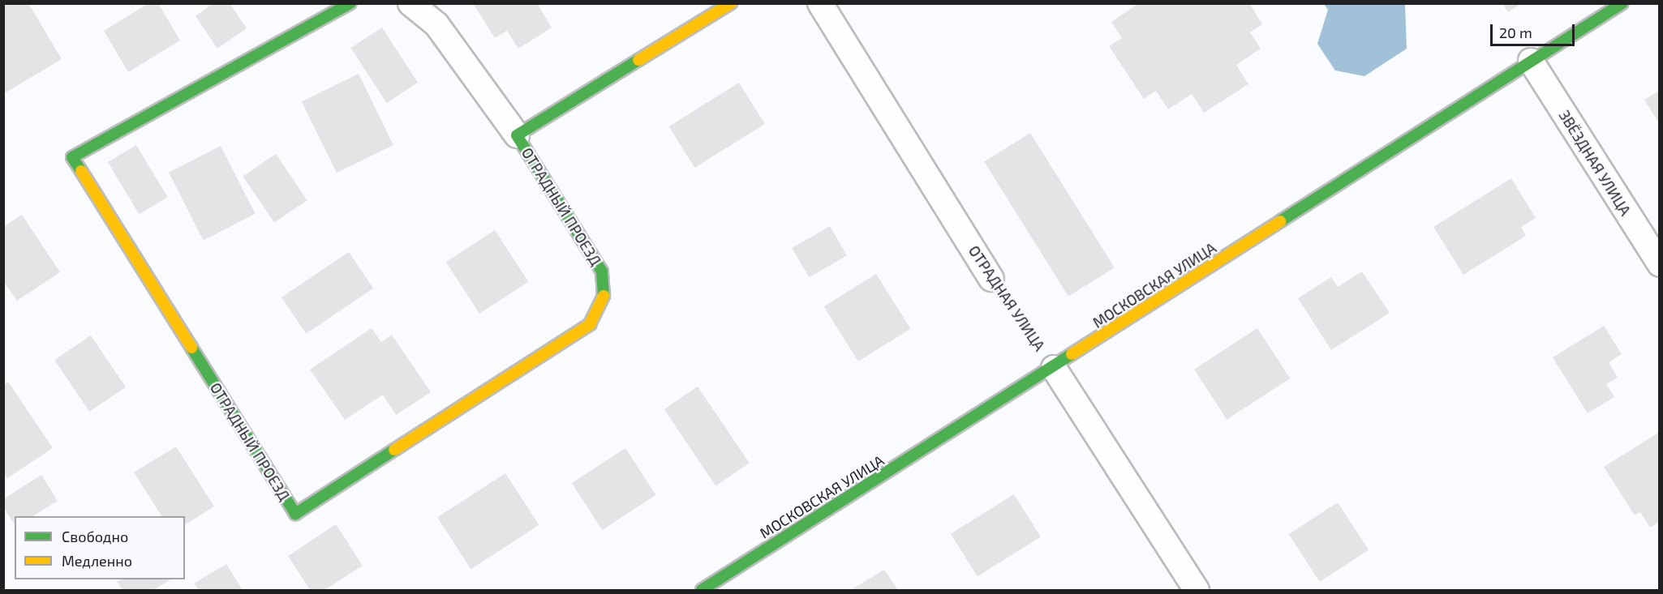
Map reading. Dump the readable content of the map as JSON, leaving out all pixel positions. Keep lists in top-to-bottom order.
{
  "streets": {
    "street": [
      "ЗВЁЗДНАЯ УЛИЦА",
      "ОТРАДНЫЙ ПРОЕЗД",
      "МОСКОВСКАЯ УЛИЦА",
      "ОТРАДНАЯ УЛИЦА"
    ]
  },
  "crossings": [
    ["ЗВЁЗДНАЯ УЛИЦА", "МОСКОВСКАЯ УЛИЦА"],
    ["МОСКОВСКАЯ УЛИЦА", "ОТРАДНАЯ УЛИЦА"]
  ],
  "legend": ["Свободно", "Медленно"],
  "scale_bar": "20 m"
}
